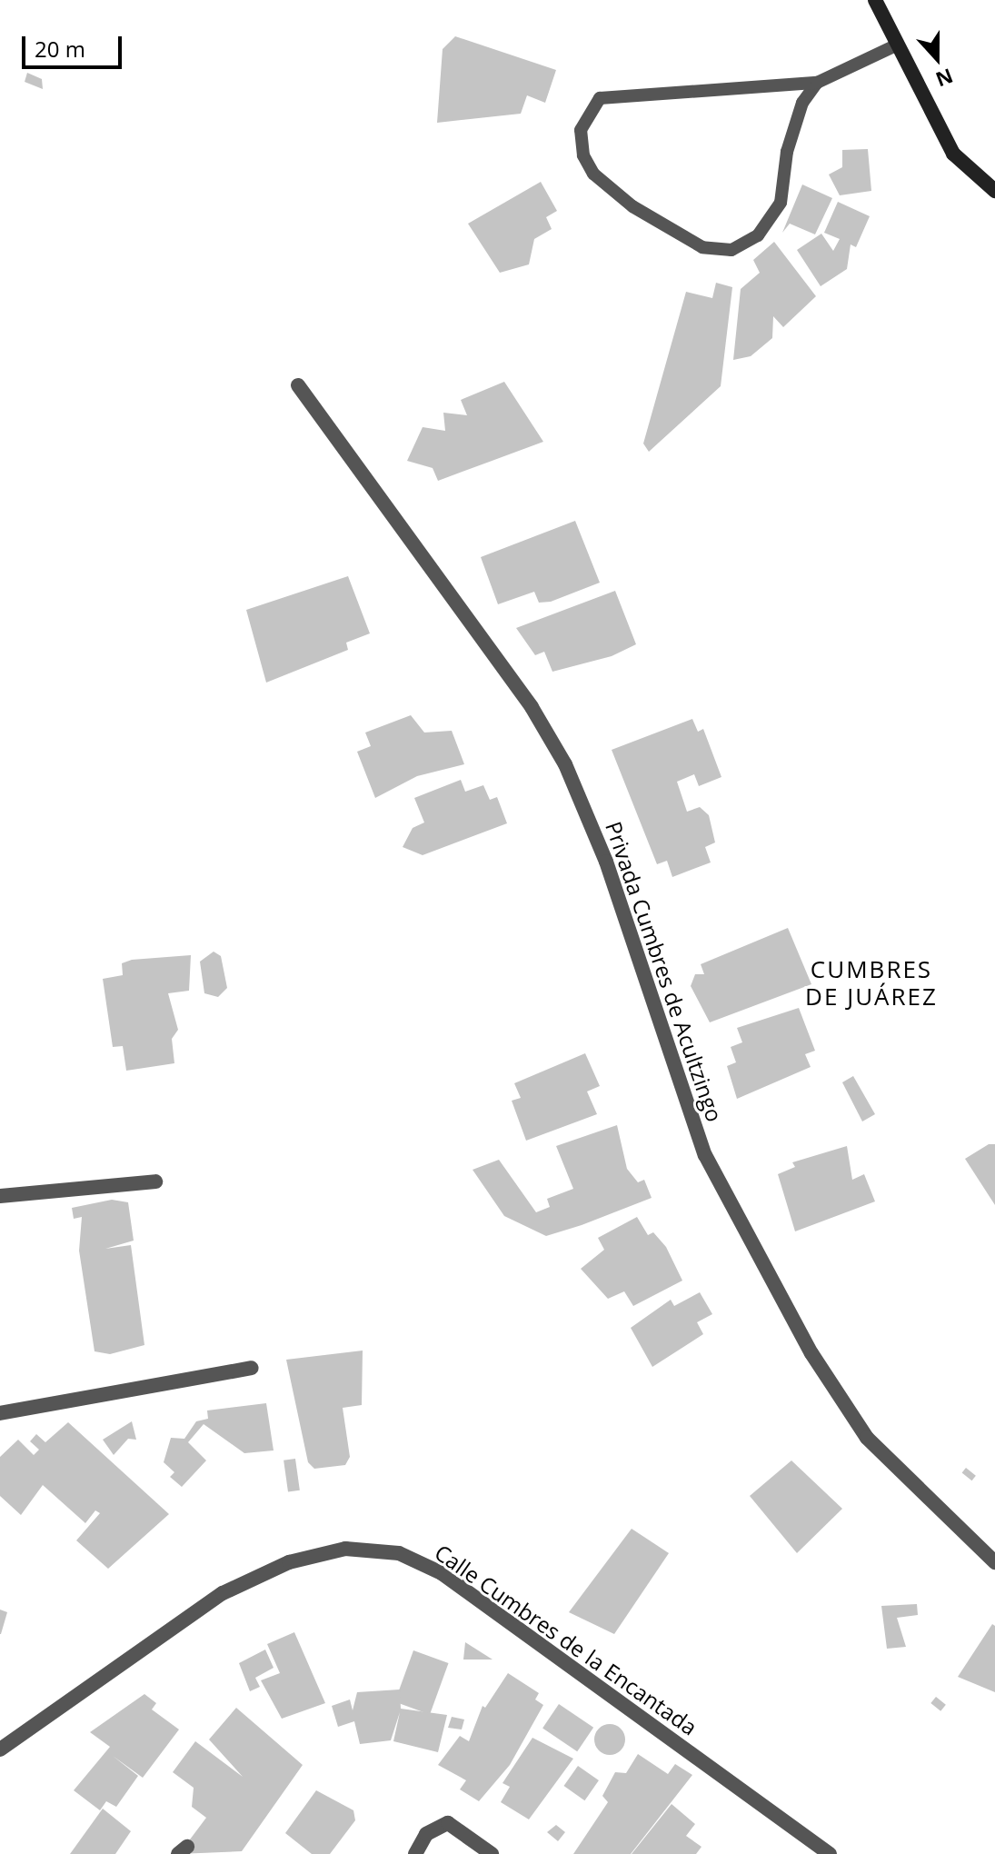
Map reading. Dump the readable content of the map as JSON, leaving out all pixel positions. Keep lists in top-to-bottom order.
{
  "streets": {
    "street": ["Privada Cumbres de Acultzingo", "Calle Cumbres de la Encantada"]
  },
  "districts": ["CUMBRES DE JUÁREZ"],
  "scale_bar": "20 m",
  "north": "bottom"
}
